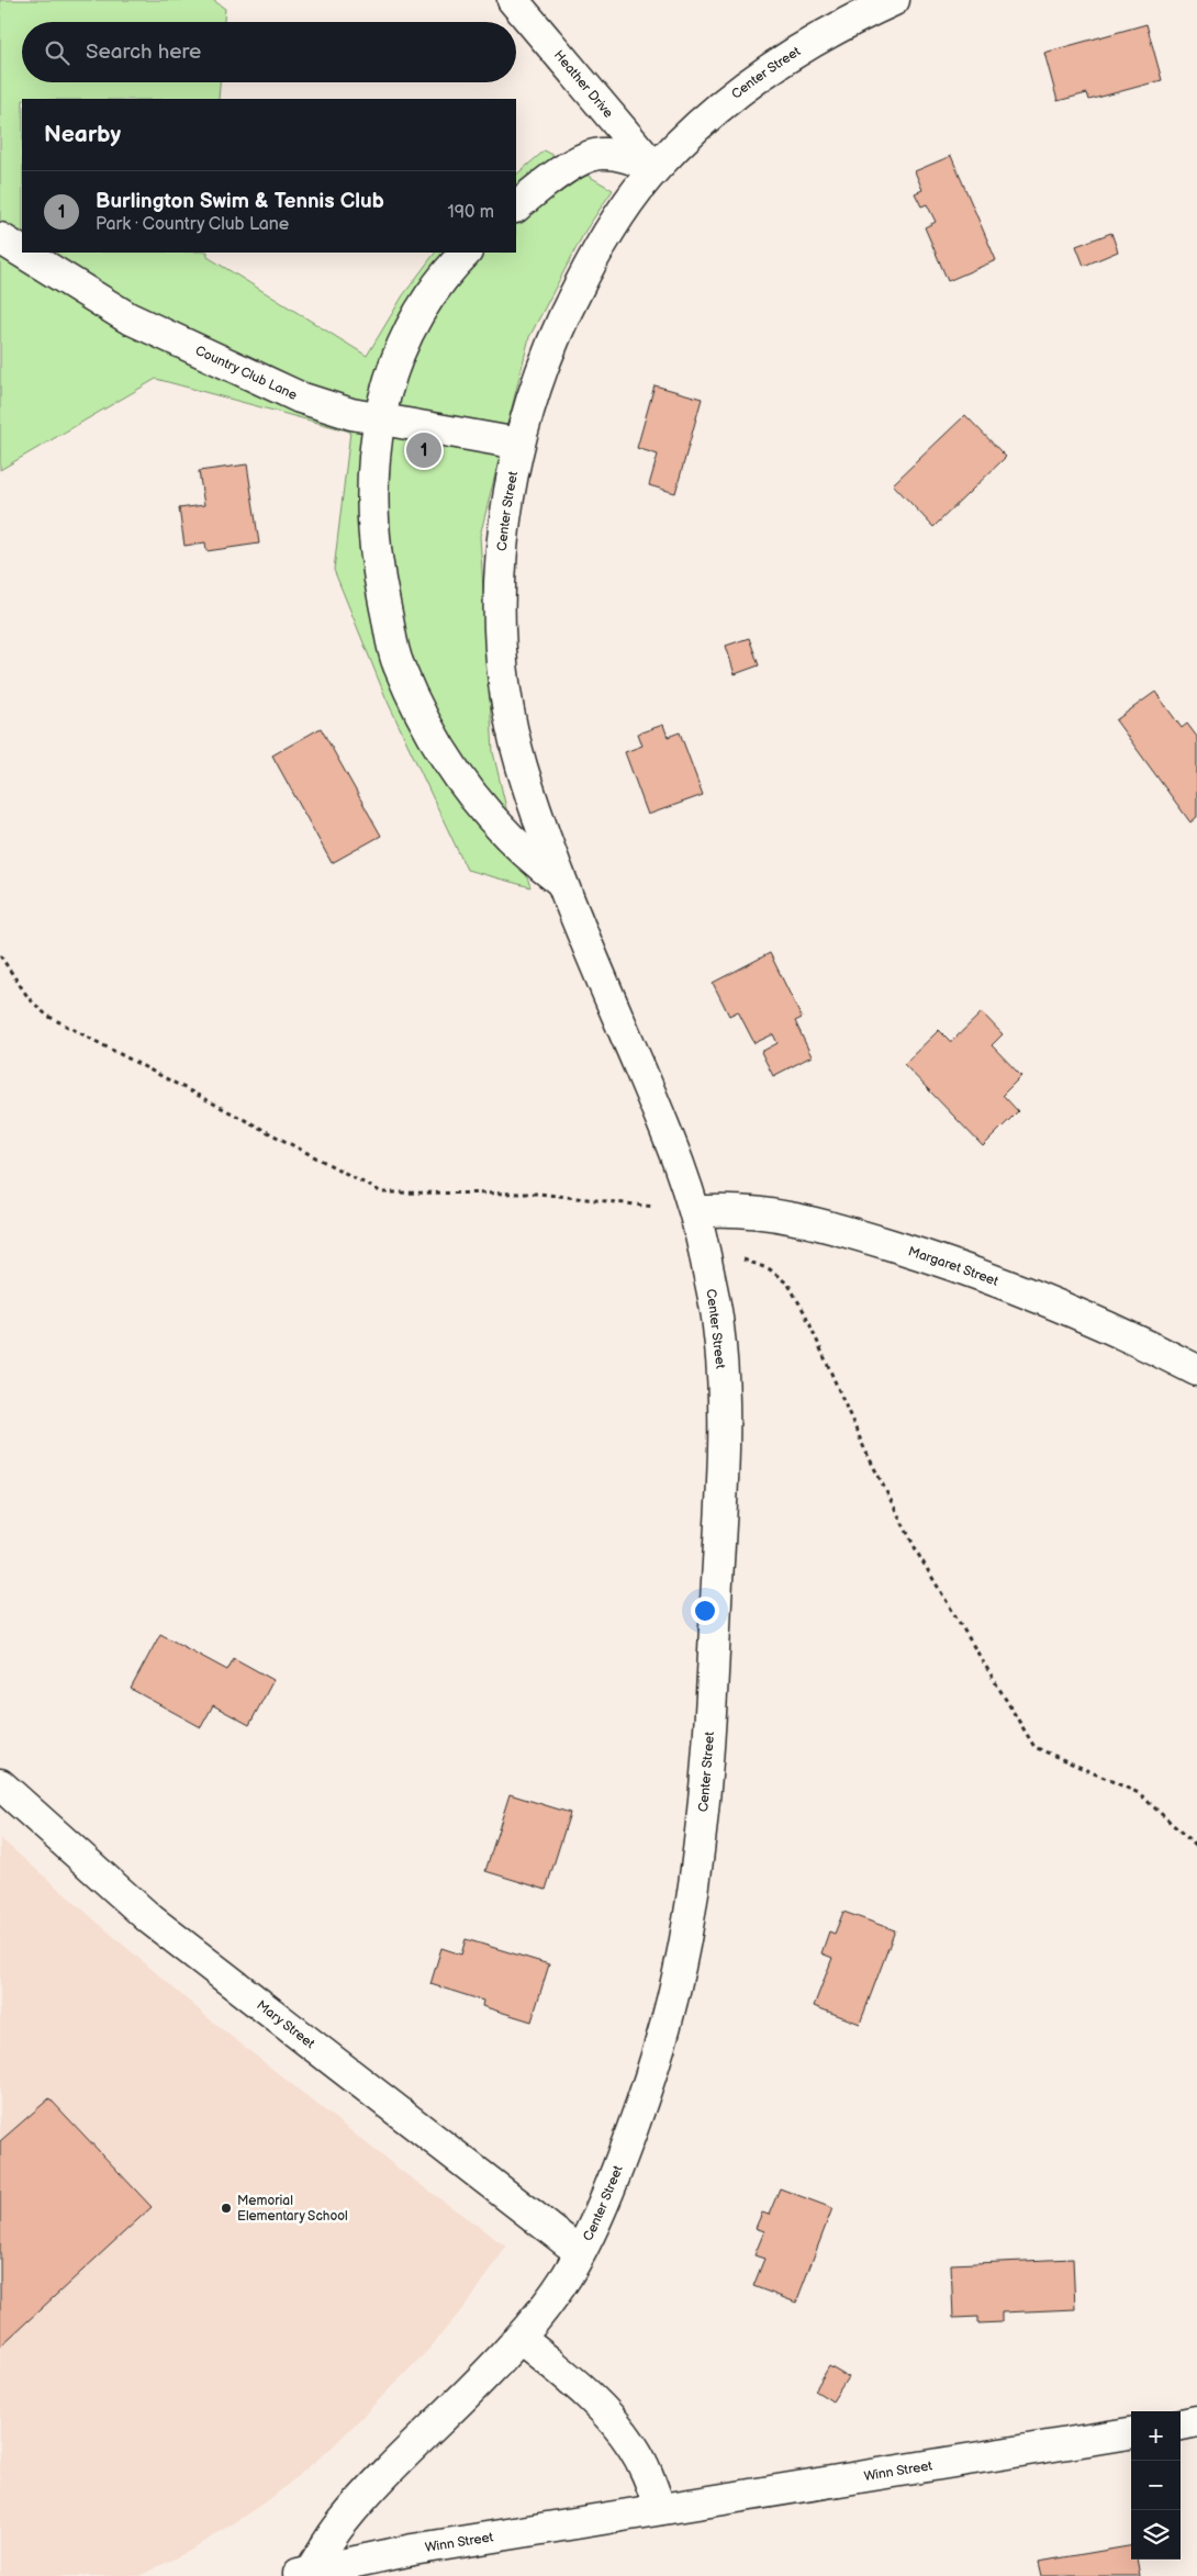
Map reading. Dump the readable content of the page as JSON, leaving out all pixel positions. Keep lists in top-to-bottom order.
{
  "streets": {
    "main road": [
      "Center Street",
      "Heather Drive",
      "Country Club Lane",
      "Margaret Street",
      "Mary Street",
      "Winn Street"
    ]
  },
  "crossings": [
    ["Center Street", "Heather Drive"],
    ["Center Street", "Country Club Lane"],
    ["Center Street", "Margaret Street"],
    ["Center Street", "Mary Street"],
    ["Center Street", "Winn Street"]
  ],
  "places": ["Memorial Elementary School"],
  "page": {
    "search": "Search here",
    "heading": "Nearby",
    "list": [
      {
        "mark": "1",
        "name": "Burlington Swim & Tennis Club",
        "note": "Park · Country Club Lane",
        "value": "190 m"
      }
    ],
    "pins": "1",
    "map_buttons": ["+", "−"]
  }
}
